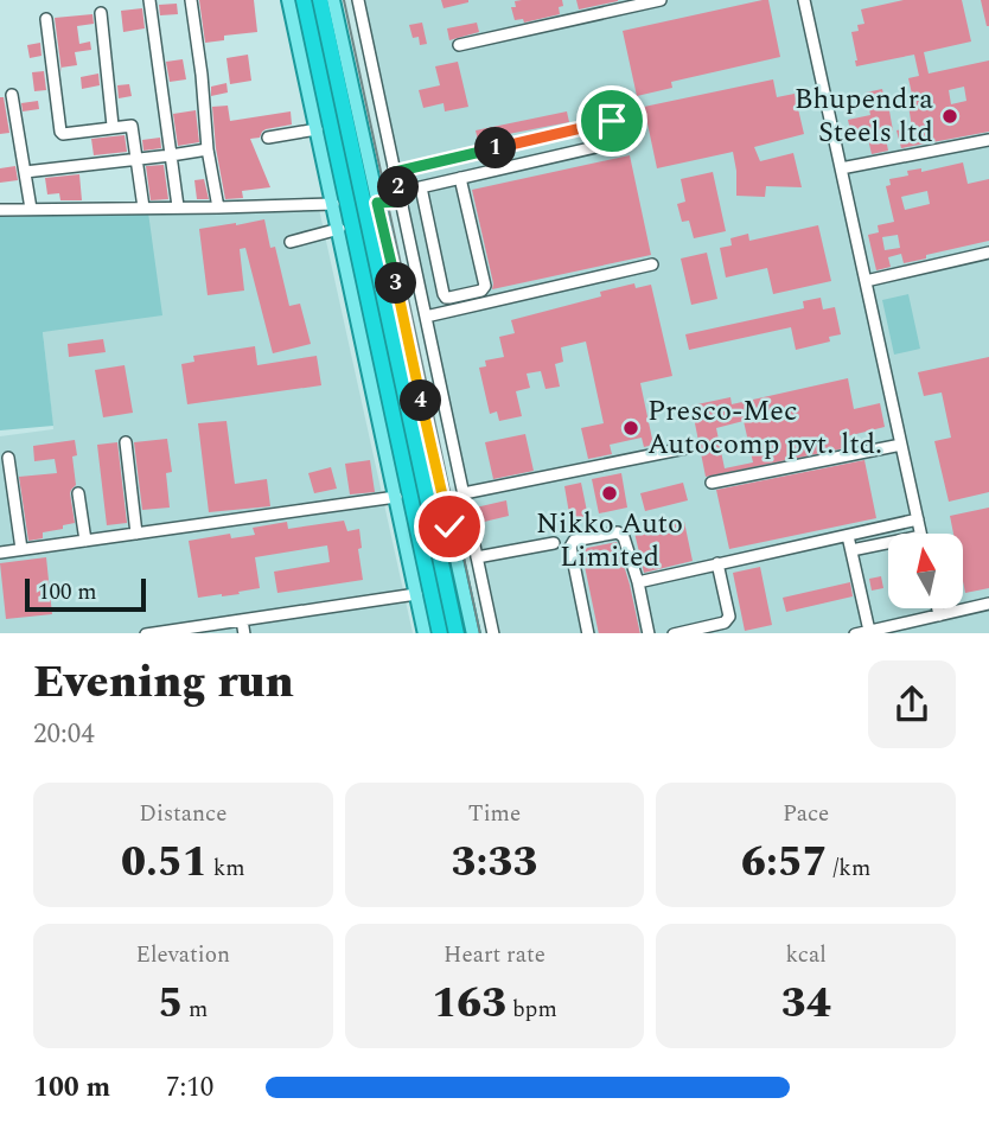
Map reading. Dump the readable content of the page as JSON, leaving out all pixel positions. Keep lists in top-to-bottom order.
{
  "places": ["Bhupendra Steels ltd", "Presco-Mec Autocomp pvt. ltd.", "Nikko Auto Limited"],
  "scale_bar": "100 m",
  "north": "top",
  "page": {
    "pins": [
      "1",
      "2",
      "3",
      "4"
    ],
    "scale": "100 m",
    "heading": ["Evening run", "20:04"],
    "stats": [
      ["Distance", "0.51 km"],
      ["Time", "3:33"],
      ["Pace", "6:57 /km"],
      ["Elevation", "5 m"],
      ["Heart rate", "163 bpm"],
      ["kcal", "34"]
    ],
    "list": [
      {
        "name": "100 m",
        "note": "7:10"
      }
    ]
  }
}
